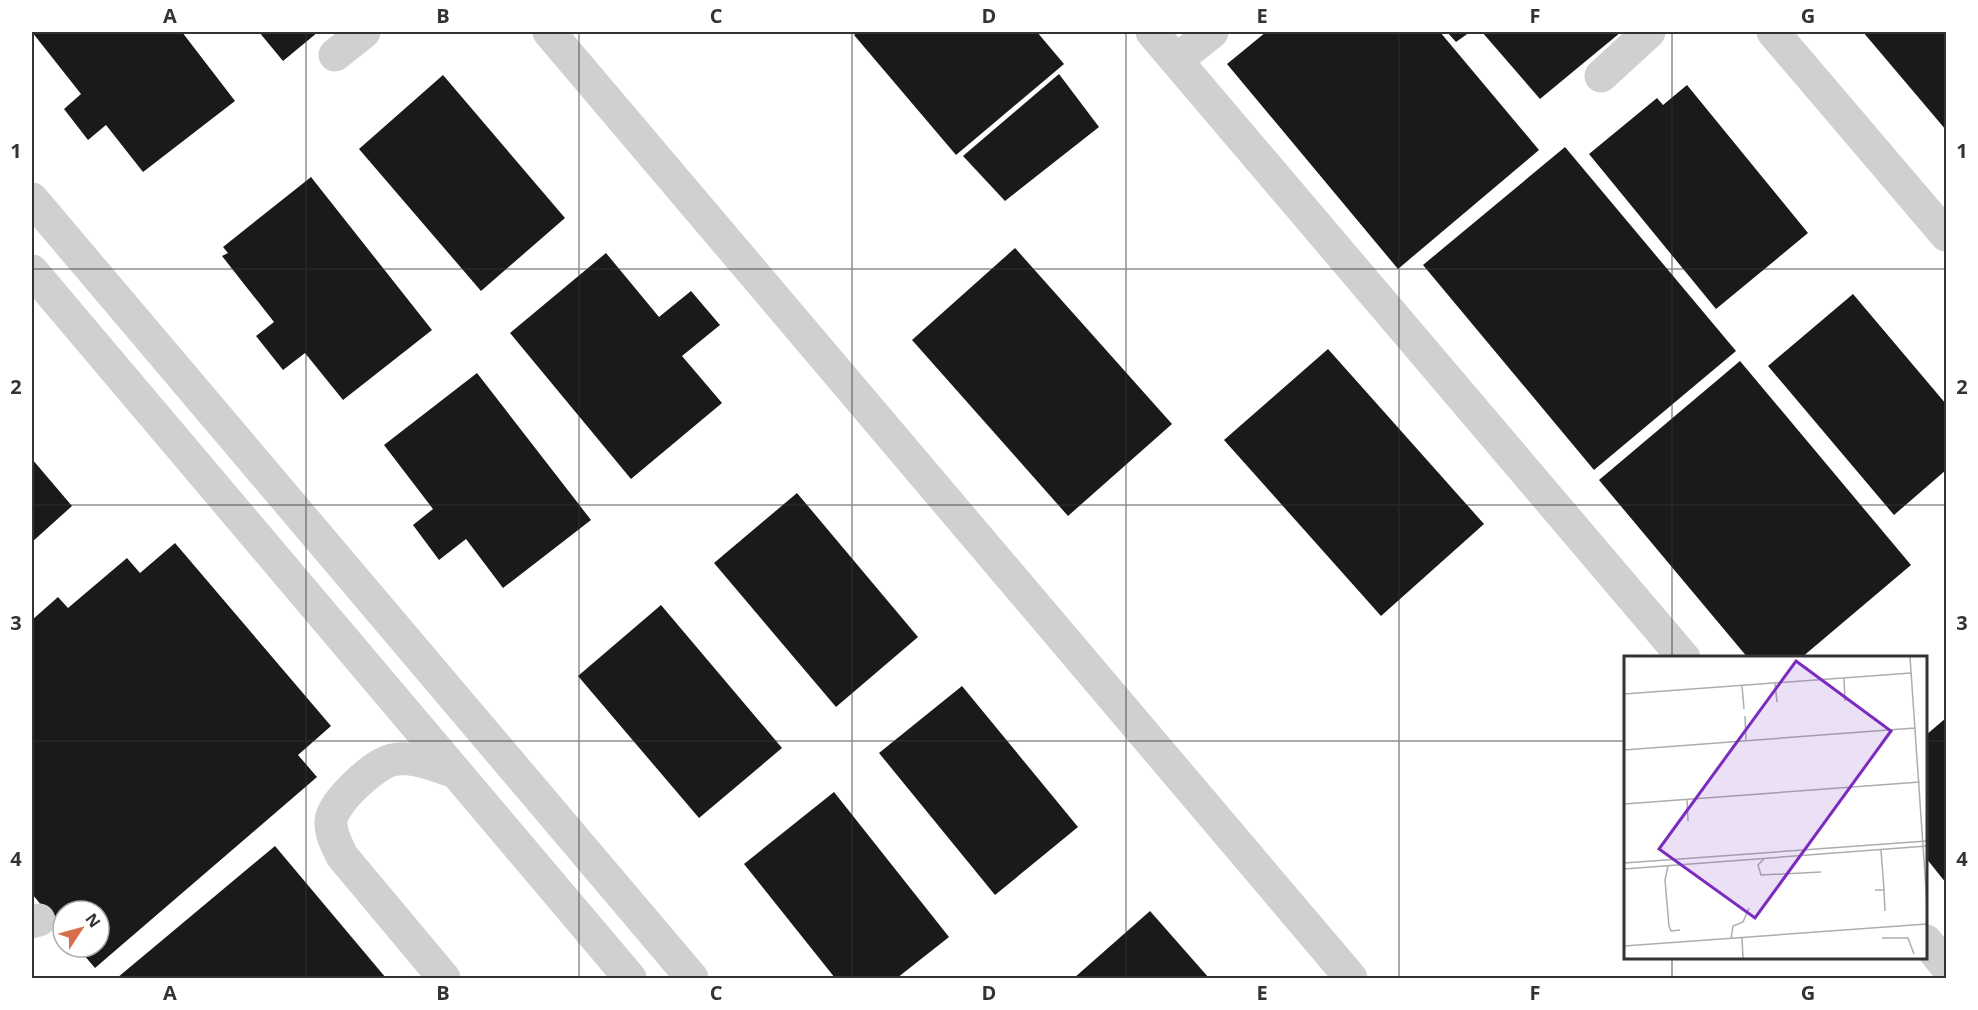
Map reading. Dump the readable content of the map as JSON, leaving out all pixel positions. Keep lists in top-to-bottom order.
{
  "north": "top right",
  "grid": {
    "columns": [
      "A",
      "B",
      "C",
      "D",
      "E",
      "F",
      "G"
    ],
    "rows": [
      "1",
      "2",
      "3",
      "4"
    ]
  }
}
